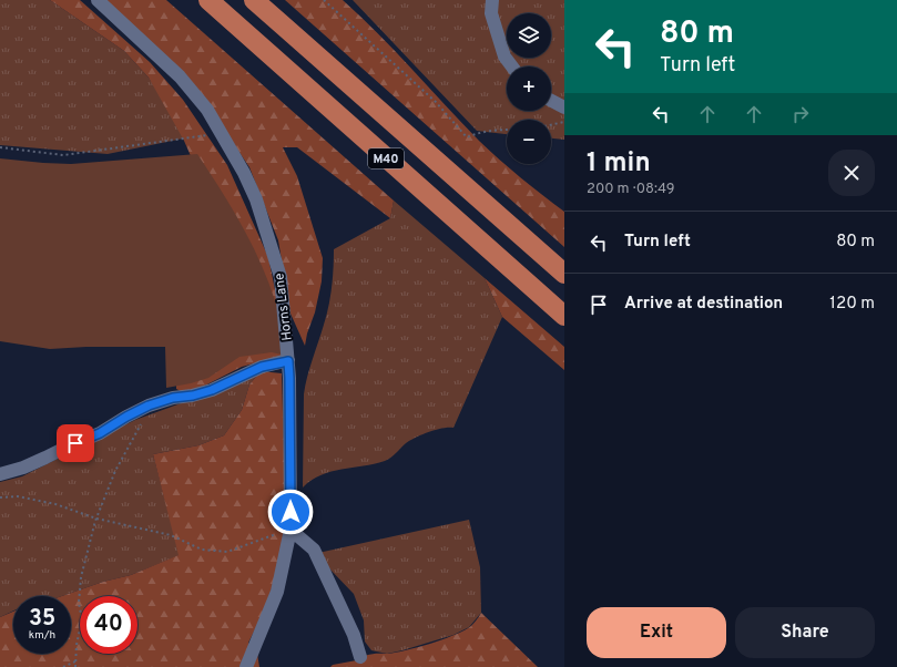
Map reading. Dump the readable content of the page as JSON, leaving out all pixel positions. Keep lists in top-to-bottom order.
{
  "streets": {
    "highway": ["M40"],
    "street": ["Horns Lane"]
  },
  "page": {
    "turn": ["80 m", "Turn left"],
    "map_buttons": ["+", "−"],
    "heading": ["1 min", "200 m · 08:49"],
    "list": [
      {
        "name": "Turn left",
        "value": "80 m"
      },
      {
        "name": "Arrive at destination",
        "value": "120 m"
      }
    ],
    "speed": "35 km/h",
    "limit": "40",
    "buttons": ["Exit", "Share"]
  }
}
